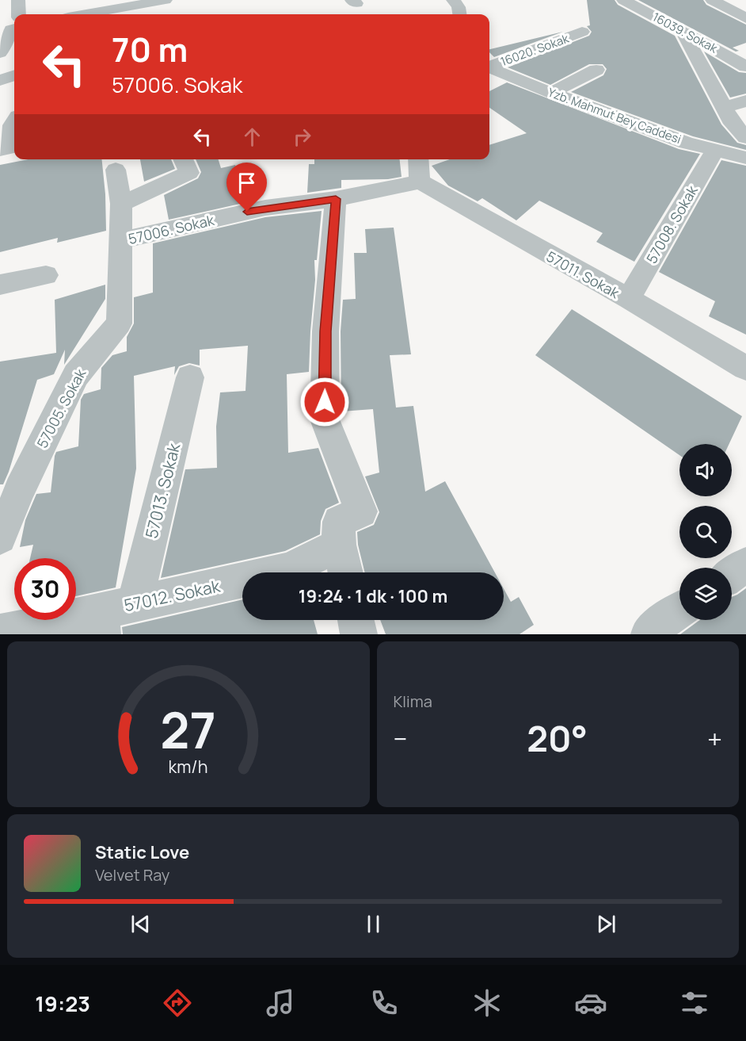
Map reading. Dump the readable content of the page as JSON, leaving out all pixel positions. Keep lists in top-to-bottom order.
{
  "streets": {
    "street": [
      "16039. Sokak",
      "16020. Sokak",
      "Yzb. Mahmut Bey Caddesi",
      "57008. Sokak",
      "57006. Sokak",
      "57011. Sokak",
      "57005. Sokak",
      "57013. Sokak",
      "57012. Sokak"
    ]
  },
  "crossings": [
    ["Yzb. Mahmut Bey Caddesi", "57008. Sokak"],
    ["57008. Sokak", "57011. Sokak"],
    ["57006. Sokak", "57011. Sokak"],
    ["57006. Sokak", "57005. Sokak"],
    ["57013. Sokak", "57012. Sokak"]
  ],
  "page": {
    "turn": ["70 m", "57006. Sokak"],
    "limit": "30",
    "trip": "19:24 · 1 dk · 100 m",
    "tile": "Klima",
    "heat": ["−", "20°", "+"],
    "song": ["Static Love", "Velvet Ray"],
    "tabs": "19:23",
    "gauge": ["27", "km/h"]
  }
}
